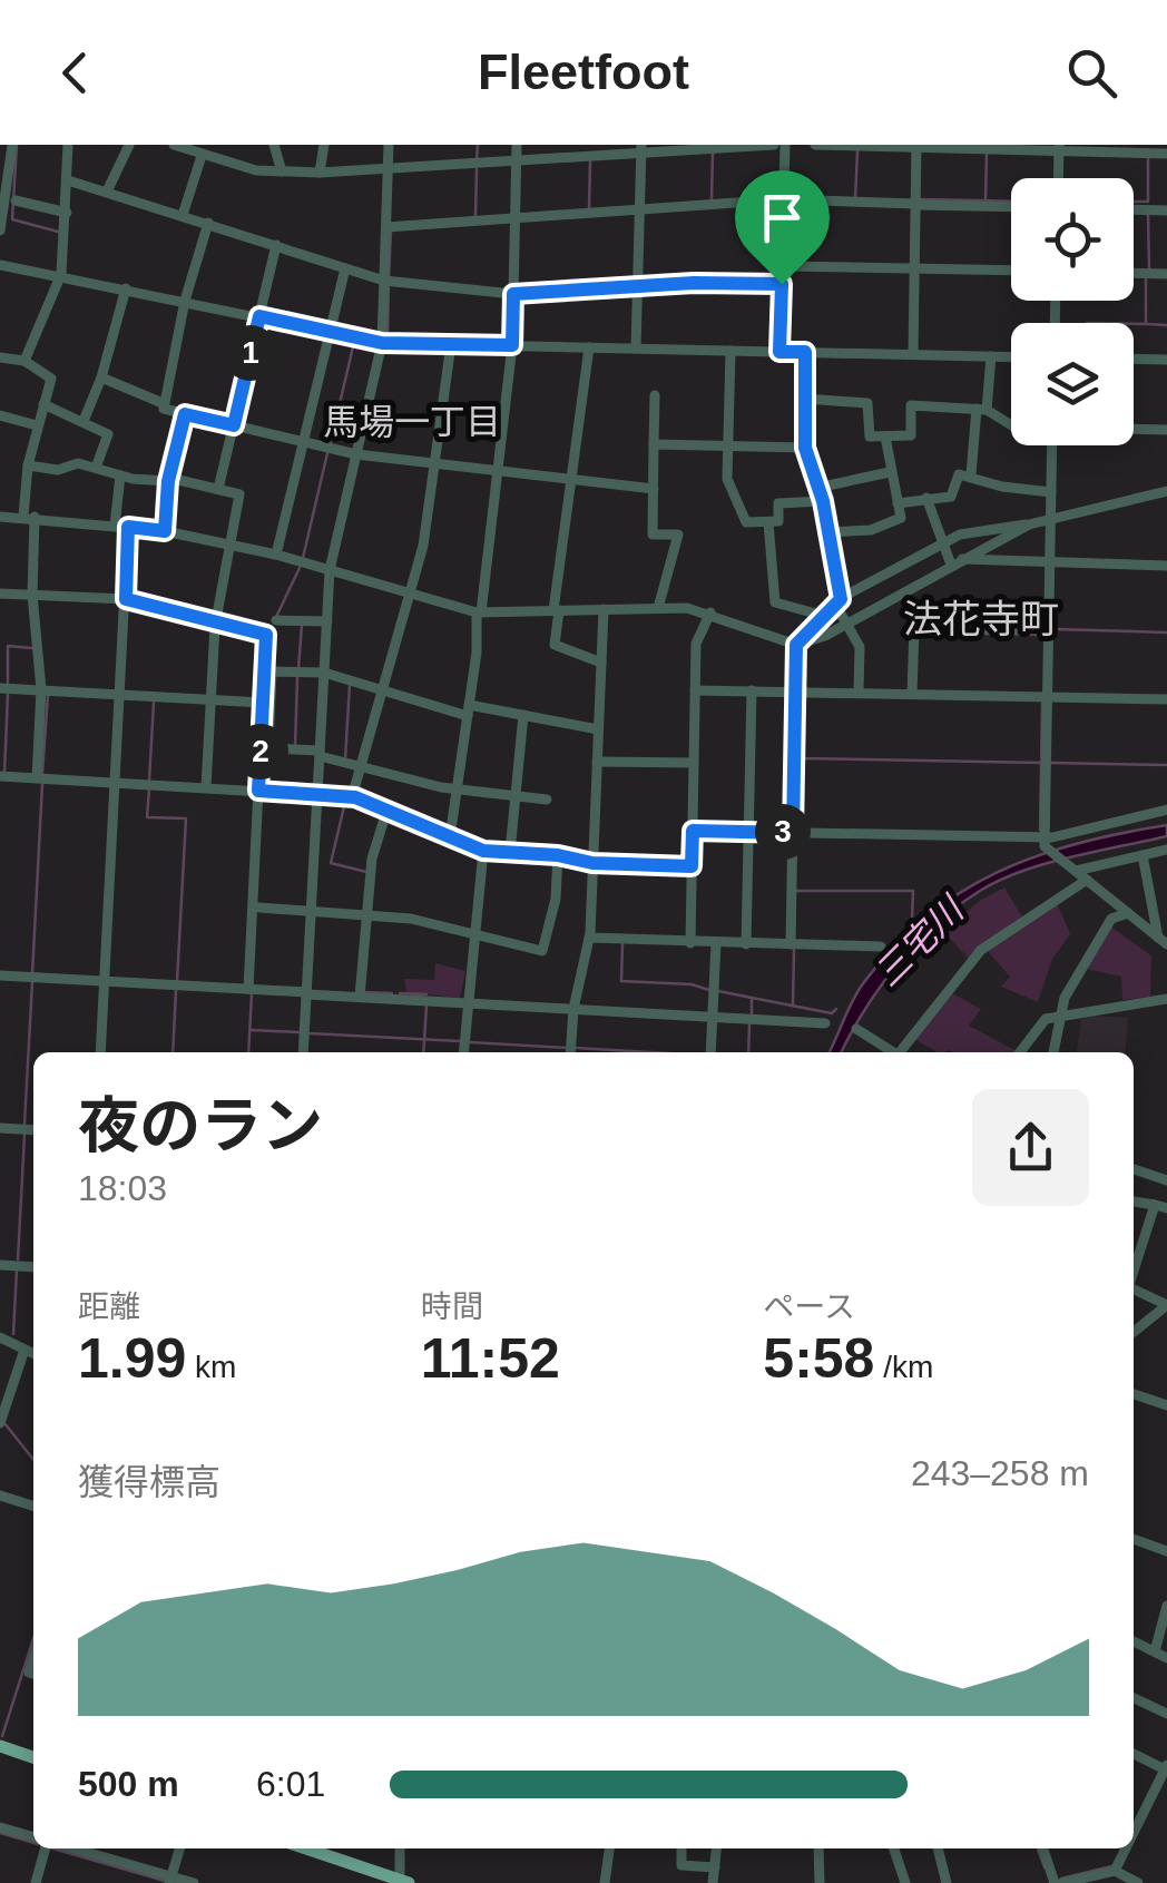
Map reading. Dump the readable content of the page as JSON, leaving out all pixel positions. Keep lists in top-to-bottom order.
{
  "districts": ["馬場一丁目", "法花寺町"],
  "water": ["三宅川"],
  "page": {
    "header": "Fleetfoot",
    "pins": ["1", "2", "3"],
    "heading": ["夜のラン", "18:03"],
    "stats": [
      ["距離", "1.99 km"],
      ["時間", "11:52"],
      ["ペース", "5:58 /km"]
    ],
    "chart": ["獲得標高", "243–258 m"],
    "list": [
      {
        "name": "500 m",
        "note": "6:01"
      }
    ]
  }
}
